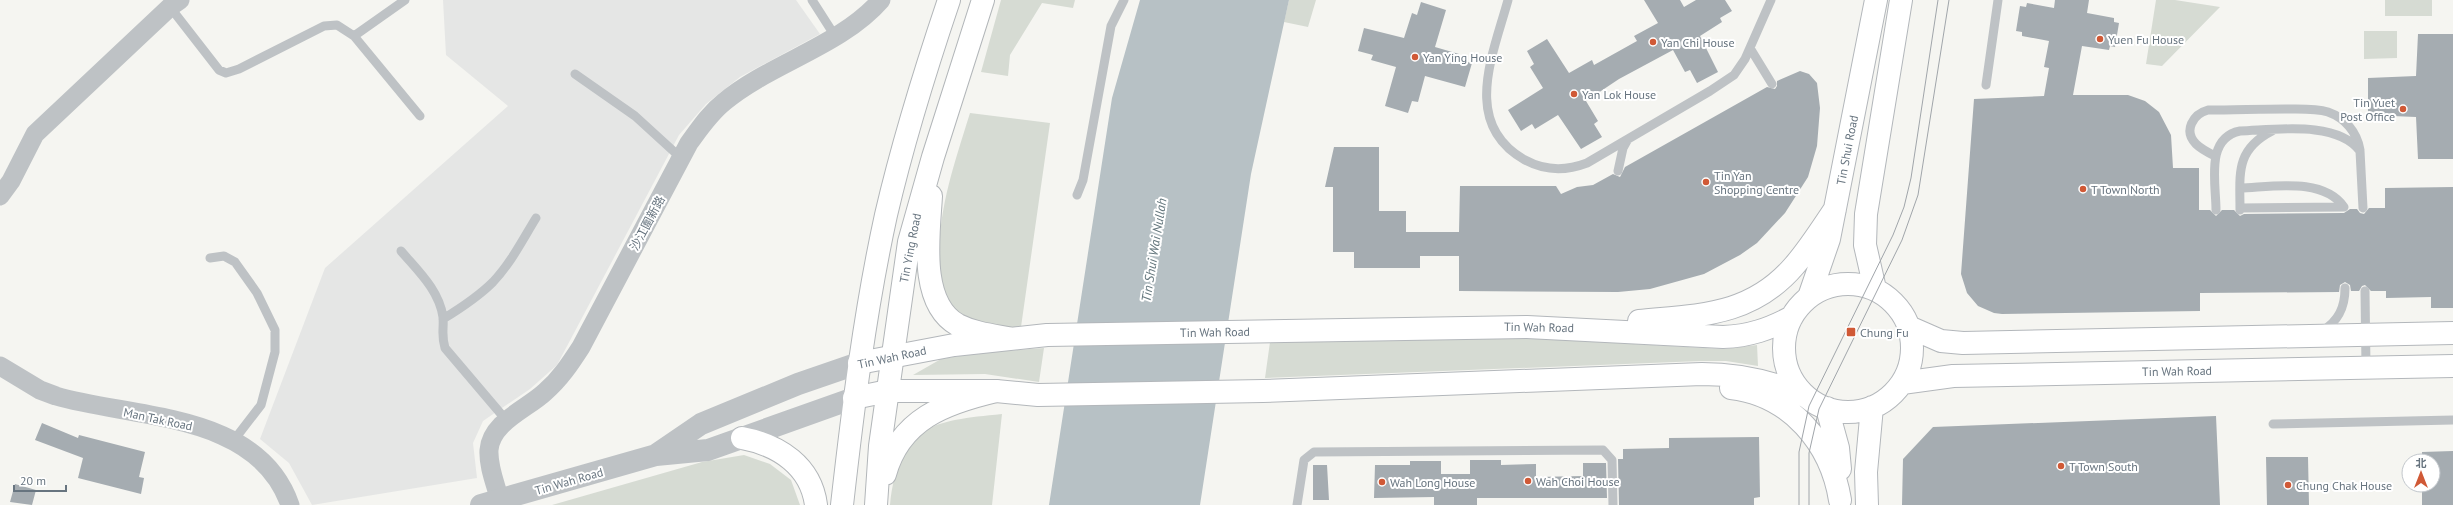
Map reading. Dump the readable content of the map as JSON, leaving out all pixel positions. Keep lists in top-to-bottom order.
{
  "streets": {
    "main road": ["Tin Shui Road", "Tin Ying Road", "Tin Wah Road"],
    "street": ["沙江圍新路", "Man Tak Road"]
  },
  "crossings": [
    ["Tin Shui Road", "Tin Wah Road"],
    ["沙江圍新路", "Tin Wah Road"],
    ["Tin Ying Road", "Tin Wah Road"]
  ],
  "water": ["Tin Shui Wai Nullah"],
  "places": {
    "other": [
      "Yuen Fu House",
      "Yan Chi House",
      "Yan Ying House",
      "Yan Lok House",
      "Tin Yuet Post Office",
      "Tin Yan Shopping Centre",
      "T Town North",
      "T Town South",
      "Wah Choi House",
      "Wah Long House",
      "Chung Chak House"
    ],
    "transit": ["Chung Fu"]
  },
  "scale_bar": "20 m",
  "north": "top"
}
